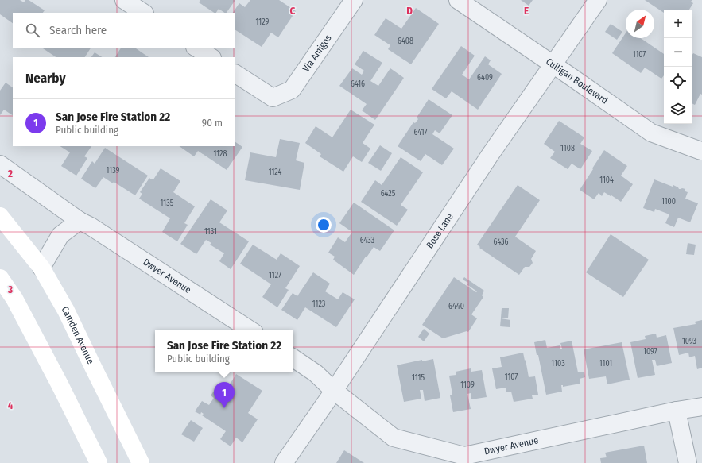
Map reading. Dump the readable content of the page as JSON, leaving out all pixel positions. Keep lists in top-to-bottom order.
{
  "streets": {
    "main road": ["Camden Avenue"],
    "street": [
      "Via Amigos",
      "Culligan Boulevard",
      "Bose Lane",
      "Dwyer Avenue"
    ]
  },
  "crossings": [
    ["Culligan Boulevard", "Bose Lane"],
    ["Bose Lane", "Dwyer Avenue"]
  ],
  "house_numbers": [
    "1129",
    "6408",
    "1107",
    "6409",
    "6416",
    "6417",
    "1108",
    "1128",
    "1139",
    "1124",
    "1104",
    "6425",
    "1100",
    "1135",
    "1131",
    "6433",
    "6436",
    "1127",
    "1123",
    "6440",
    "1093",
    "1097",
    "1103",
    "1101",
    "1107",
    "1115",
    "1109"
  ],
  "north": "top right",
  "page": {
    "map_buttons": ["+", "−"],
    "search": "Search here",
    "heading": "Nearby",
    "list": [
      {
        "mark": "1",
        "name": "San Jose Fire Station 22",
        "note": "Public building",
        "value": "90 m"
      }
    ],
    "popup": ["San Jose Fire Station 22", "Public building"],
    "pins": "1"
  },
  "grid": {
    "columns": ["C", "D", "E"],
    "rows": ["2", "3", "4"]
  }
}
